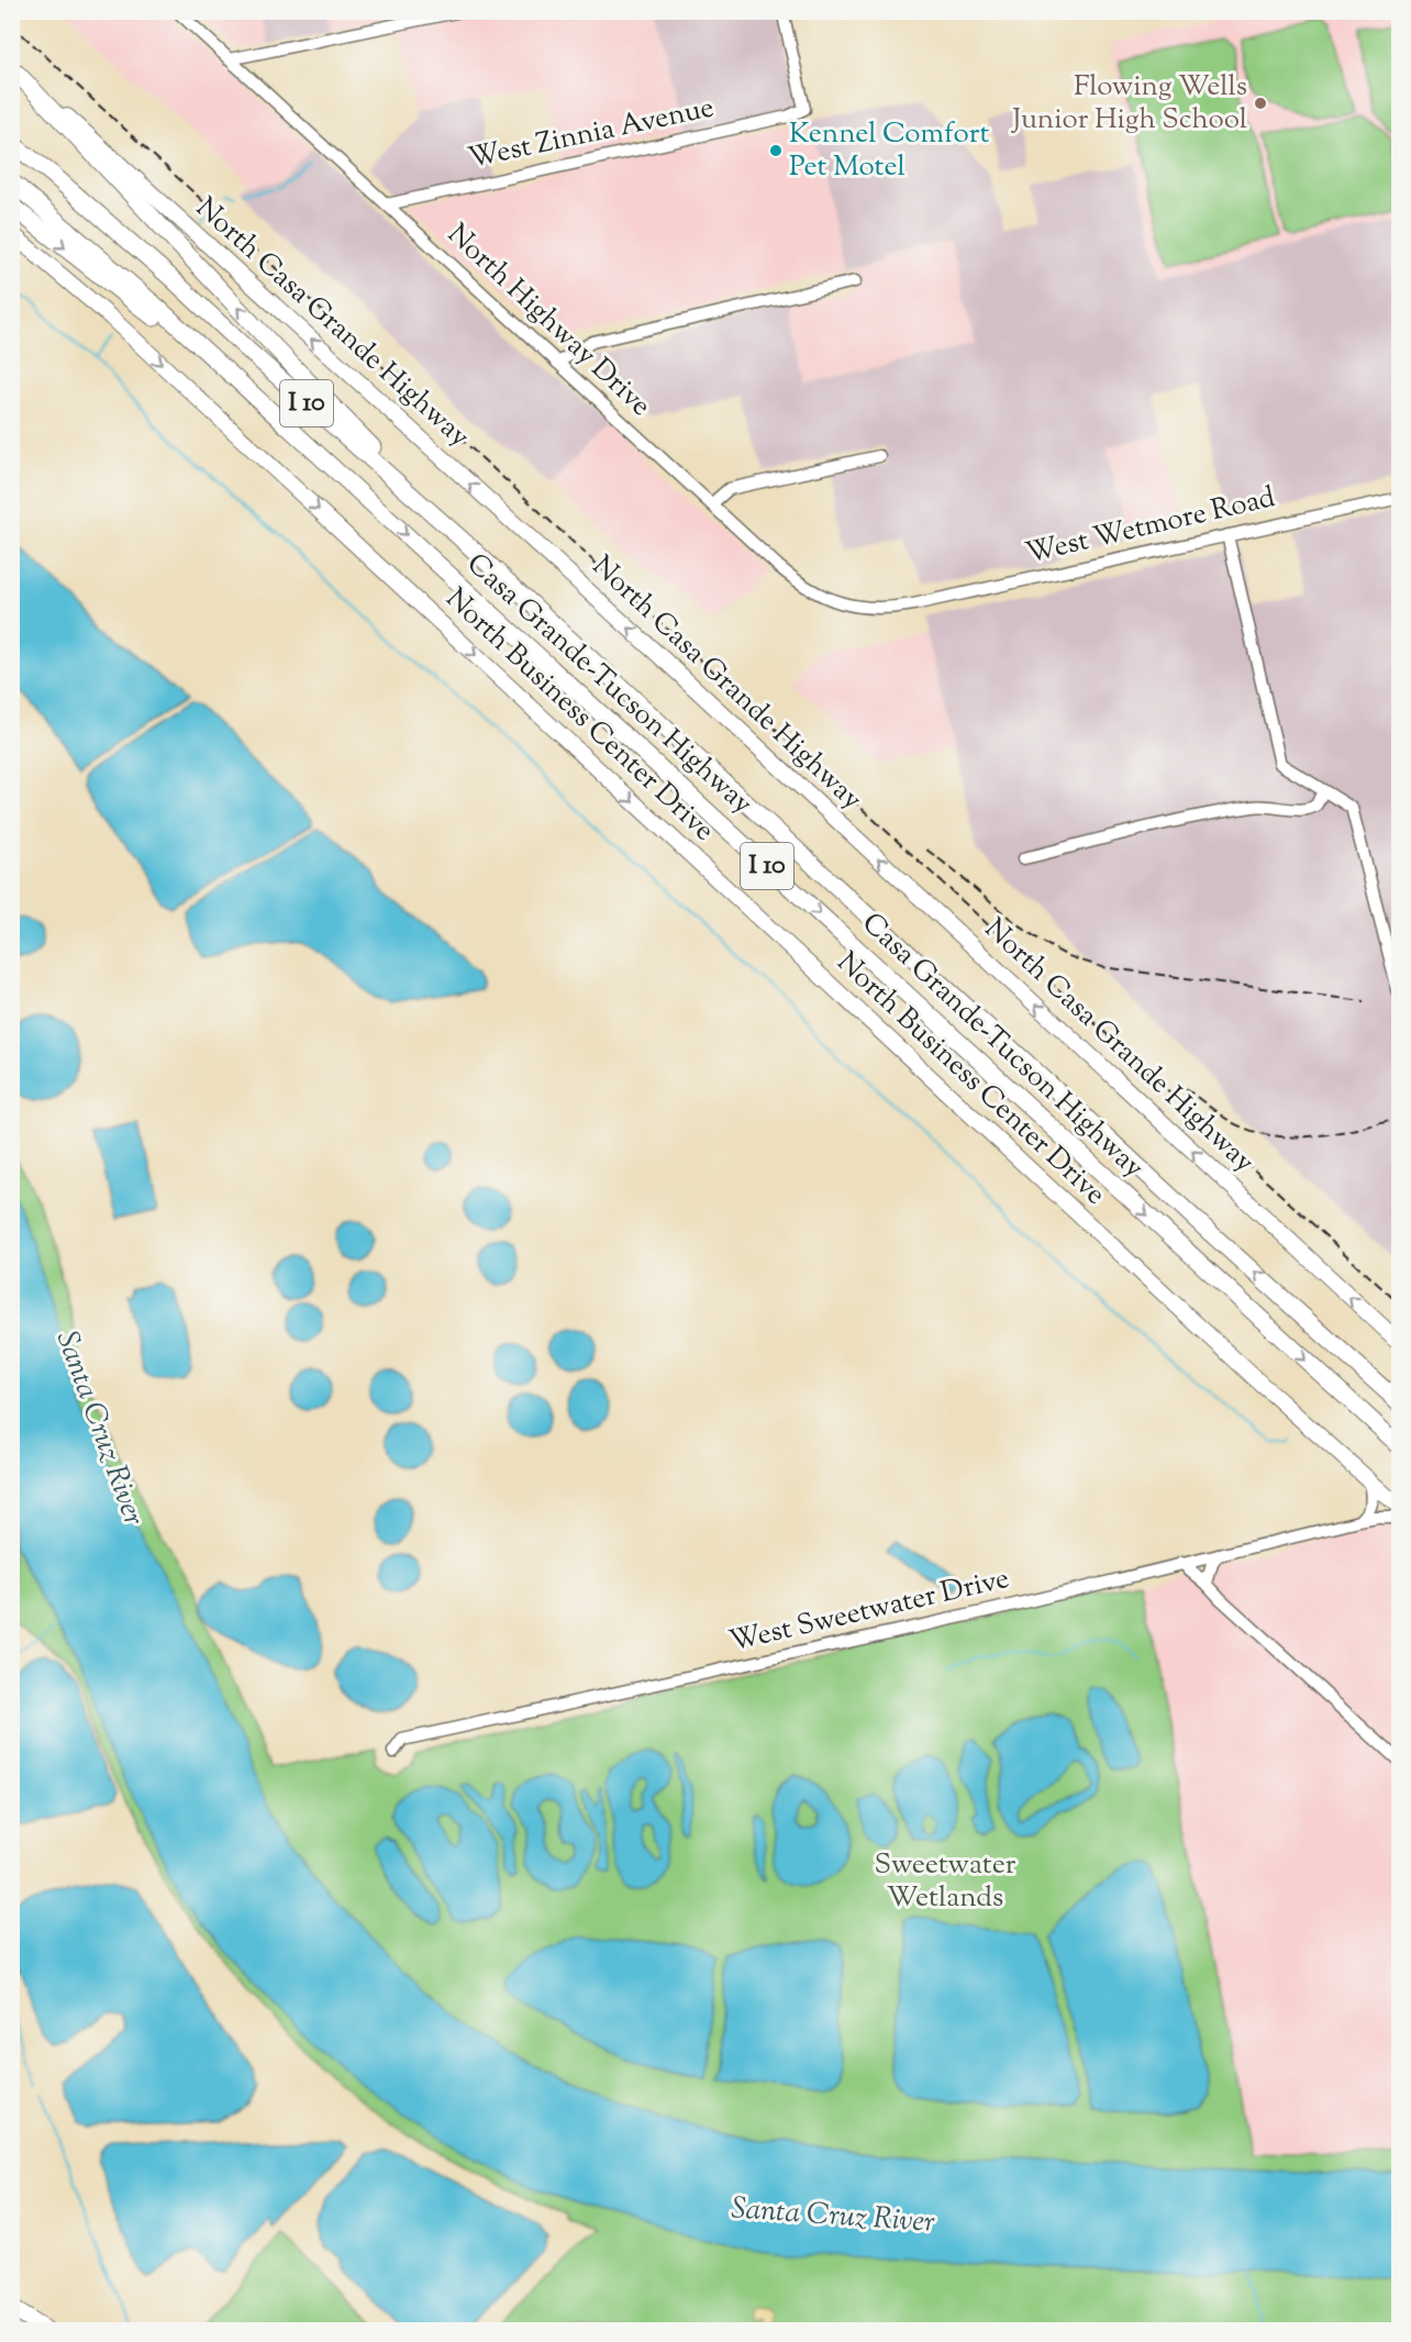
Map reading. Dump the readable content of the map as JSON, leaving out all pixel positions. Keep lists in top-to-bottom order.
{
  "streets": {
    "highway": ["I 10", "Casa Grande-Tucson Highway"],
    "main road": ["North Casa Grande Highway", "North Business Center Drive"],
    "street": [
      "West Zinnia Avenue",
      "North Highway Drive",
      "West Wetmore Road",
      "West Sweetwater Drive"
    ]
  },
  "crossings": [
    ["West Zinnia Avenue", "North Highway Drive"],
    ["North Highway Drive", "West Wetmore Road"]
  ],
  "one_way": ["North Casa Grande Highway", "North Business Center Drive"],
  "water": ["Santa Cruz River"],
  "parks": ["Sweetwater Wetlands"],
  "places": ["Flowing Wells Junior High School", "Kennel Comfort Pet Motel"]
}
